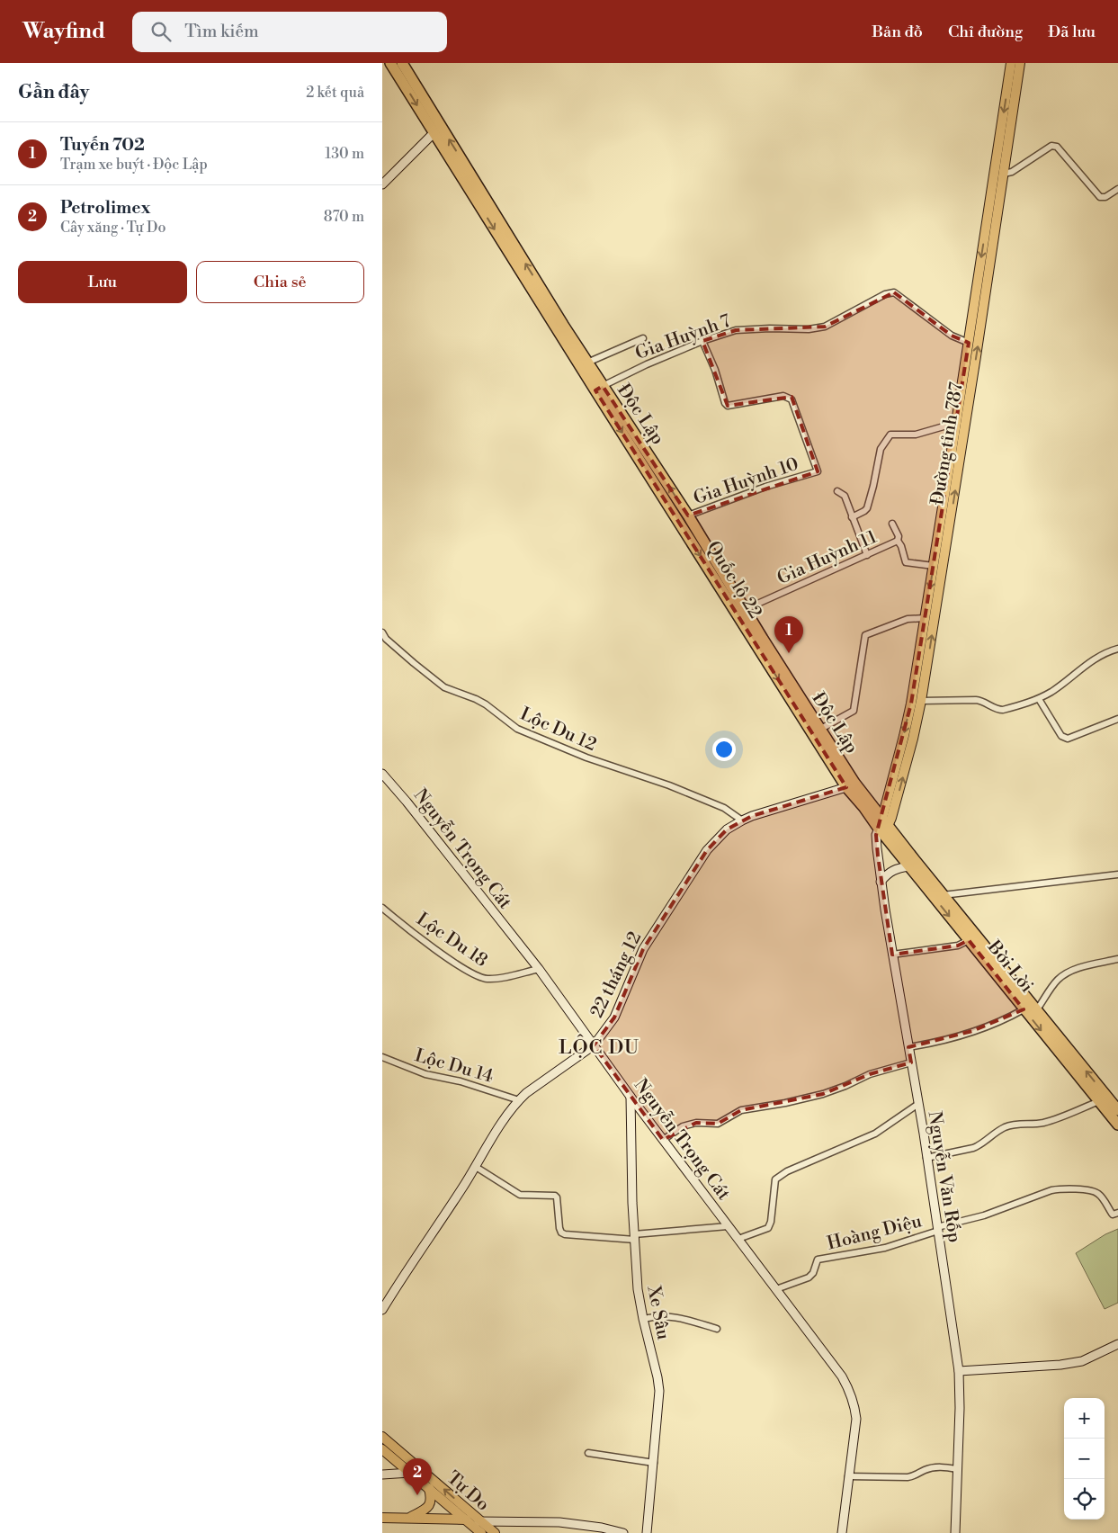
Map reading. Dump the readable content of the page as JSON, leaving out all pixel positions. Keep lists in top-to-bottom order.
{
  "streets": {
    "highway": ["Độc Lập", "Quốc lộ 22", "Bời Lời"],
    "main road": ["Đường tỉnh 787", "Tự Do"],
    "street": [
      "Gia Huỳnh 7",
      "Gia Huỳnh 10",
      "Gia Huỳnh 11",
      "Lộc Du 12",
      "Nguyễn Trọng Cát",
      "Lộc Du 18",
      "22 tháng 12",
      "Lộc Du 14",
      "Nguyễn Văn Rốp",
      "Hoàng Diệu",
      "Xe Sâu"
    ]
  },
  "crossings": [
    ["Gia Huỳnh 7", "Độc Lập"],
    ["Gia Huỳnh 7", "Đường tỉnh 787"],
    ["Gia Huỳnh 7", "Gia Huỳnh 10"],
    ["Gia Huỳnh 7", "Quốc lộ 22"],
    ["Độc Lập", "Gia Huỳnh 10"],
    ["Độc Lập", "Gia Huỳnh 11"],
    ["Độc Lập", "Quốc lộ 22"],
    ["Độc Lập", "22 tháng 12"],
    ["Đường tỉnh 787", "Gia Huỳnh 11"],
    ["Đường tỉnh 787", "Quốc lộ 22"],
    ["Đường tỉnh 787", "Bời Lời"],
    ["Đường tỉnh 787", "Nguyễn Văn Rốp"],
    ["Quốc lộ 22", "Bời Lời"],
    ["Quốc lộ 22", "22 tháng 12"],
    ["Quốc lộ 22", "Nguyễn Văn Rốp"],
    ["Lộc Du 12", "22 tháng 12"],
    ["Nguyễn Trọng Cát", "Lộc Du 18"],
    ["Nguyễn Trọng Cát", "22 tháng 12"],
    ["Nguyễn Trọng Cát", "Hoàng Diệu"],
    ["Nguyễn Trọng Cát", "Xe Sâu"],
    ["Bời Lời", "Nguyễn Văn Rốp"],
    ["22 tháng 12", "Lộc Du 14"],
    ["Nguyễn Văn Rốp", "Hoàng Diệu"]
  ],
  "one_way": ["Quốc lộ 22"],
  "districts": ["LỘC DU"],
  "page": {
    "header": "Wayfind",
    "search": "Tìm kiếm",
    "nav": ["Bản đồ", "Chỉ đường", "Đã lưu"],
    "heading": ["Gần đây", "2 kết quả"],
    "list": [
      {
        "mark": "1",
        "name": "Tuyến 702",
        "note": "Trạm xe buýt · Độc Lập",
        "value": "130 m"
      },
      {
        "mark": "2",
        "name": "Petrolimex",
        "note": "Cây xăng · Tự Do",
        "value": "870 m"
      }
    ],
    "buttons": ["Lưu", "Chia sẻ"],
    "pins": ["1", "2"],
    "map_buttons": ["+", "−"]
  }
}
